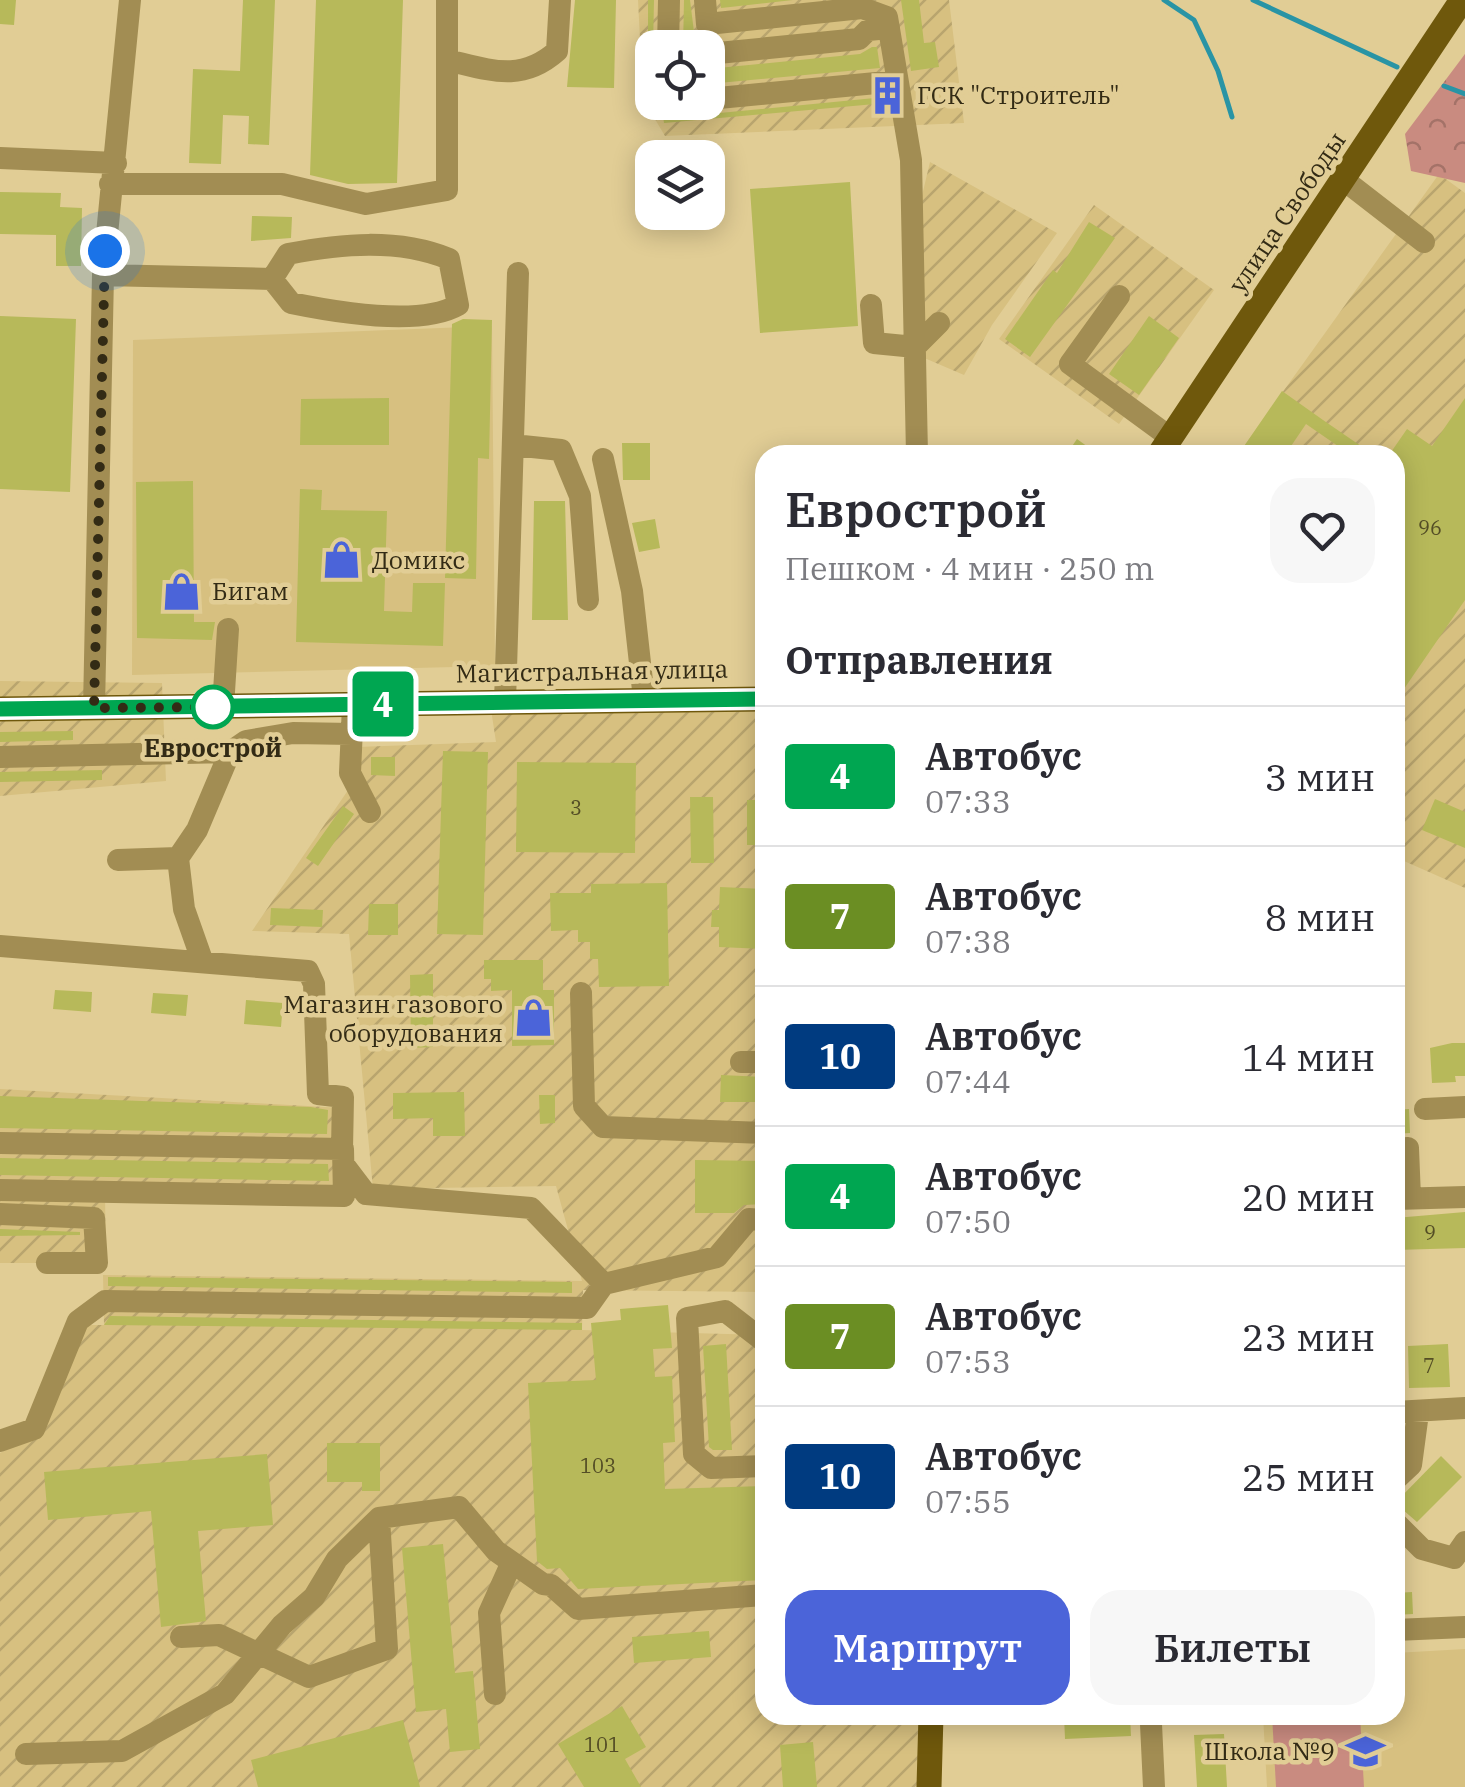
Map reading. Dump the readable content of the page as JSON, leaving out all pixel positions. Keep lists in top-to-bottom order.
{
  "streets": {
    "main road": ["улица Свободы", "Магистральная улица"]
  },
  "places": {
    "building": ["ГСК \"Строитель\""],
    "shop": ["Домикс", "Бигам", "Магазин газового оборудования"],
    "other": ["Еврострой"],
    "school or university": ["Школа №9"]
  },
  "lines": ["bus line 4"],
  "house_numbers": [
    "96",
    "3",
    "9",
    "7",
    "103",
    "101"
  ],
  "page": {
    "on_map": "4",
    "heading": [
      ["Еврострой", "Пешком · 4 мин · 250 m"],
      "Отправления"
    ],
    "list": [
      {
        "mark": "4",
        "name": "Автобус",
        "note": "07:33",
        "value": "3 мин"
      },
      {
        "mark": "7",
        "name": "Автобус",
        "note": "07:38",
        "value": "8 мин"
      },
      {
        "mark": "10",
        "name": "Автобус",
        "note": "07:44",
        "value": "14 мин"
      },
      {
        "mark": "4",
        "name": "Автобус",
        "note": "07:50",
        "value": "20 мин"
      },
      {
        "mark": "7",
        "name": "Автобус",
        "note": "07:53",
        "value": "23 мин"
      },
      {
        "mark": "10",
        "name": "Автобус",
        "note": "07:55",
        "value": "25 мин"
      }
    ],
    "buttons": ["Маршрут", "Билеты"]
  }
}
